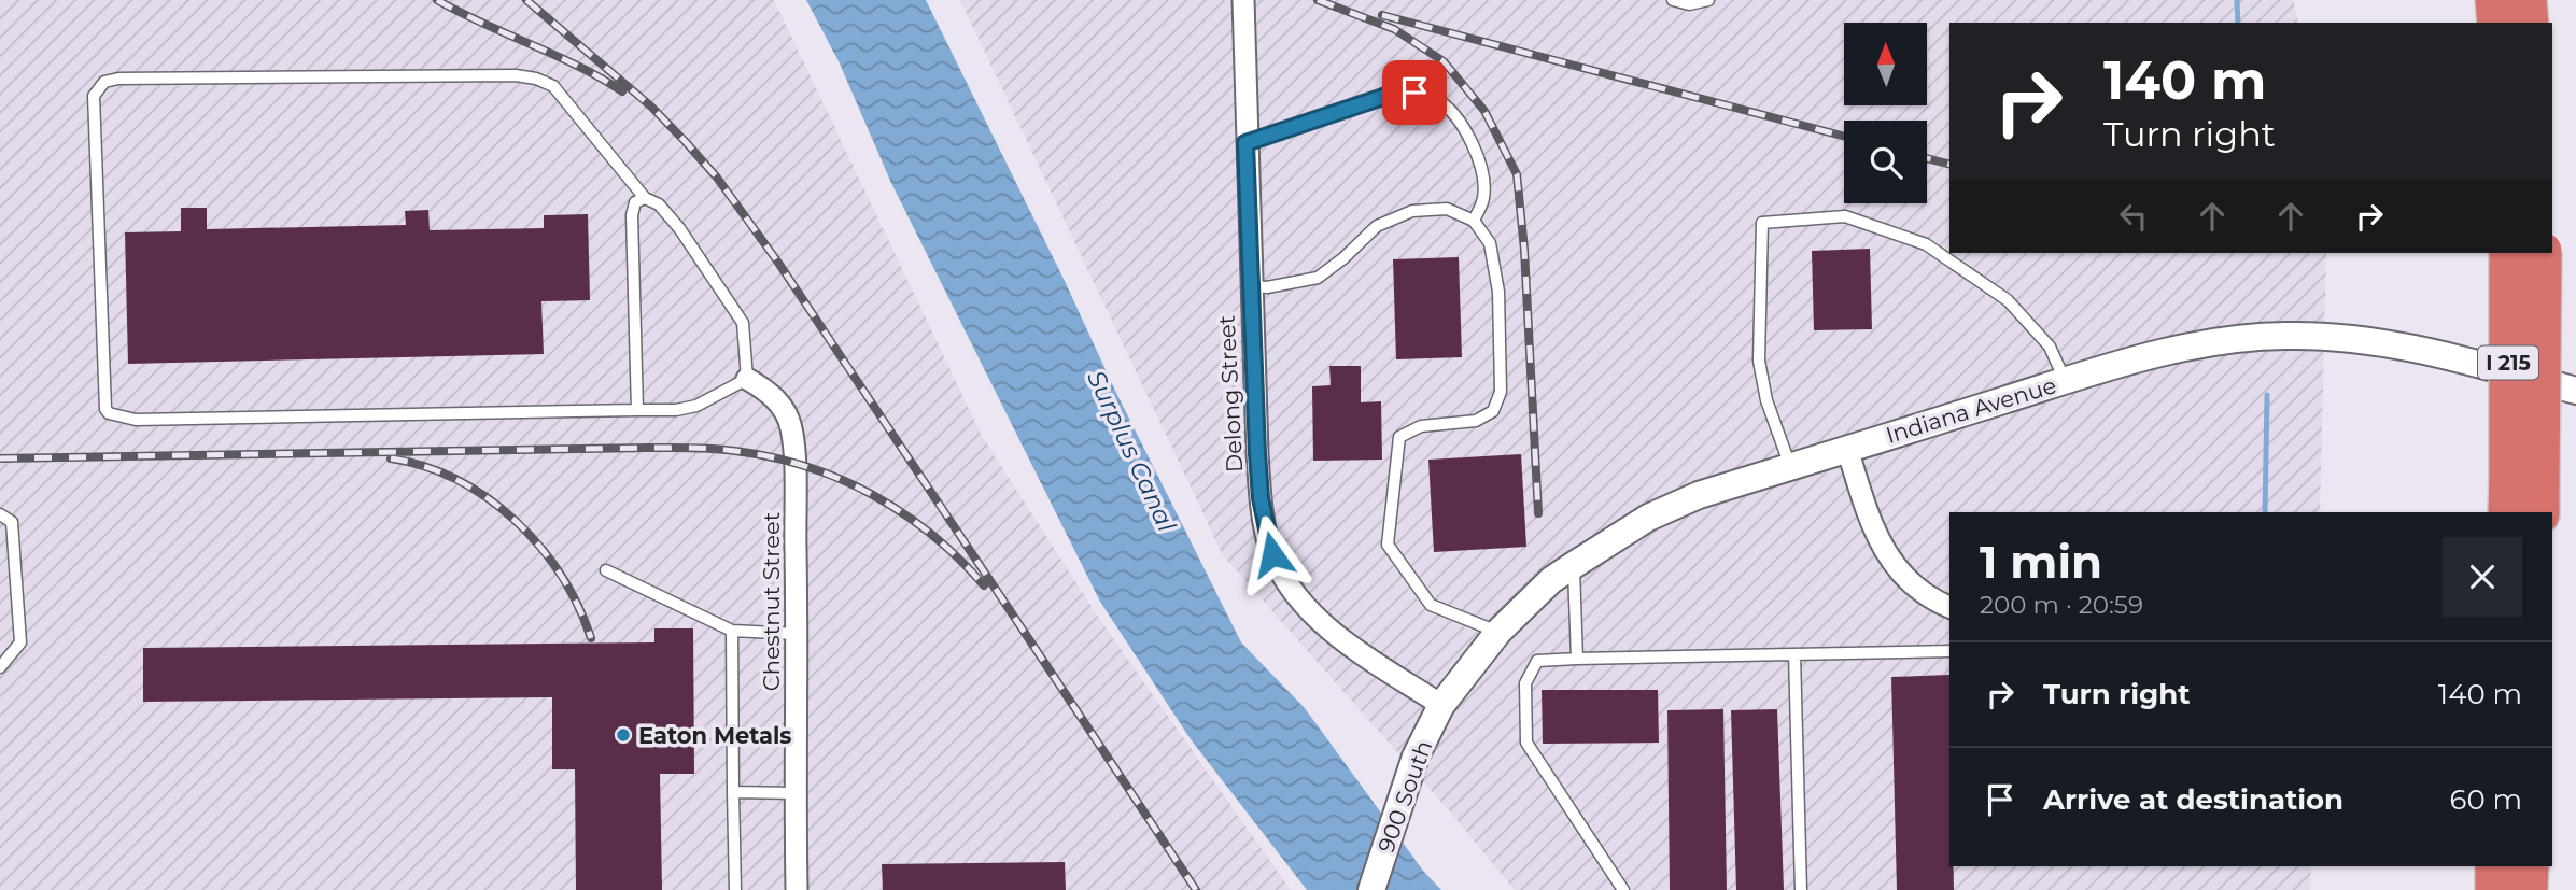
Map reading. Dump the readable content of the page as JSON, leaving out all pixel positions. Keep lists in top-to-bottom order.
{
  "streets": {
    "highway": ["I 215"],
    "street": [
      "Delong Street",
      "Indiana Avenue",
      "Chestnut Street",
      "900 South"
    ]
  },
  "crossings": [
    ["Delong Street", "Indiana Avenue"],
    ["Delong Street", "900 South"],
    ["Indiana Avenue", "900 South"]
  ],
  "water": ["Surplus Canal"],
  "places": ["Eaton Metals"],
  "north": "top",
  "page": {
    "turn": ["140 m", "Turn right"],
    "heading": ["1 min", "200 m · 20:59"],
    "list": [
      {
        "name": "Turn right",
        "value": "140 m"
      },
      {
        "name": "Arrive at destination",
        "value": "60 m"
      }
    ]
  }
}
